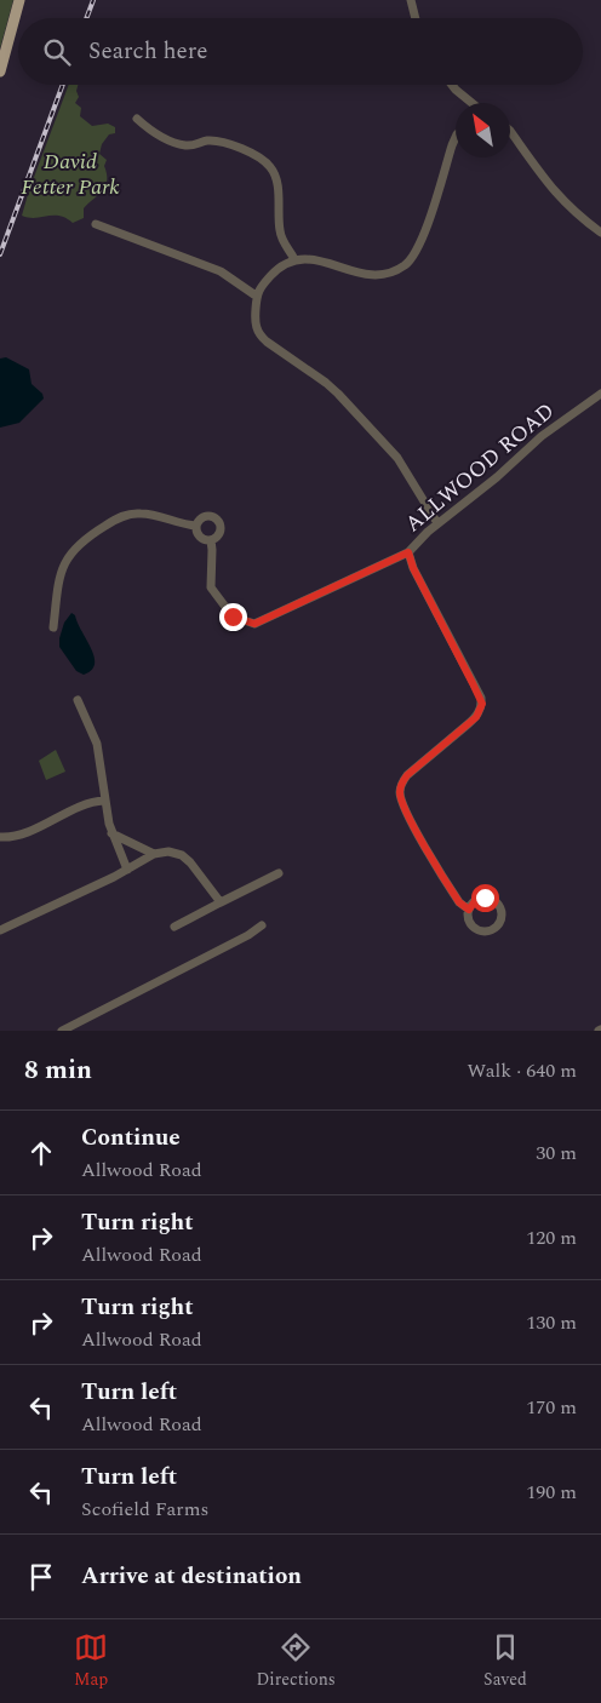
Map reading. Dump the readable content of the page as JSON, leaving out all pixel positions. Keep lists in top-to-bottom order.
{
  "streets": {
    "street": ["ALLWOOD ROAD"]
  },
  "parks": ["David Fetter Park"],
  "north": "top left",
  "page": {
    "search": "Search here",
    "heading": ["8 min", "Walk · 640 m"],
    "list": [
      ["Continue", "Allwood Road", "30 m"],
      ["Turn right", "Allwood Road", "120 m"],
      ["Turn right", "Allwood Road", "130 m"],
      ["Turn left", "Allwood Road", "170 m"],
      ["Turn left", "Scofield Farms", "190 m"],
      "Arrive at destination"
    ],
    "nav": ["Map", "Directions", "Saved"]
  }
}
